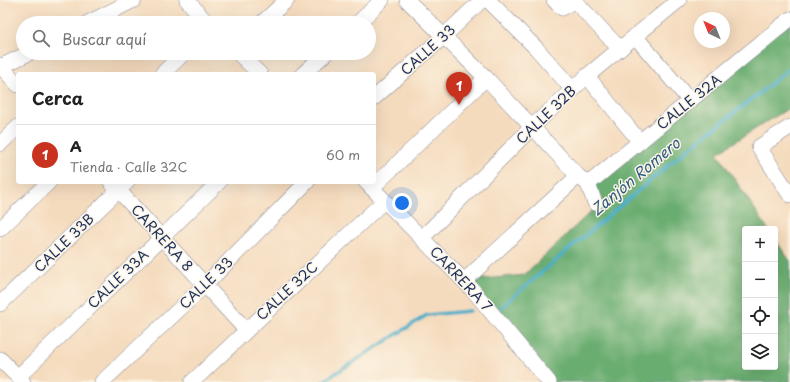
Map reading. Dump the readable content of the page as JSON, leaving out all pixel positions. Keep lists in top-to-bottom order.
{
  "streets": {
    "street": [
      "CALLE 33",
      "CALLE 32A",
      "CALLE 32B",
      "CARRERA 8",
      "CALLE 33B",
      "CALLE 33A",
      "CARRERA 7",
      "CALLE 32C"
    ]
  },
  "crossings": [
    ["CALLE 33", "CARRERA 8"],
    ["CALLE 32A", "CARRERA 7"],
    ["CALLE 32B", "CARRERA 7"],
    ["CARRERA 8", "CALLE 33B"],
    ["CARRERA 8", "CALLE 33A"],
    ["CARRERA 8", "CALLE 32C"],
    ["CARRERA 7", "CALLE 32C"]
  ],
  "water": ["Zanjón Romero"],
  "north": "top left",
  "page": {
    "search": "Buscar aquí",
    "pins": "1",
    "heading": "Cerca",
    "list": [
      {
        "mark": "1",
        "name": "A",
        "note": "Tienda · Calle 32C",
        "value": "60 m"
      }
    ],
    "map_buttons": ["+", "−"]
  }
}
